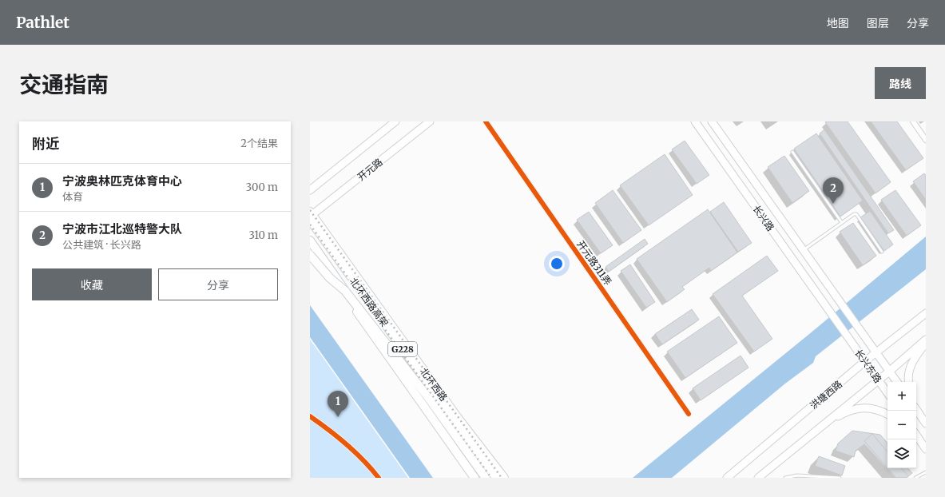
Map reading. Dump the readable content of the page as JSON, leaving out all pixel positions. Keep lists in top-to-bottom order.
{
  "streets": {
    "main road": [
      "开元路",
      "长兴路",
      "北环西路高架",
      "G228",
      "长兴东路",
      "北环西路",
      "洪塘西路"
    ],
    "street": ["开元路311弄"]
  },
  "crossings": [
    ["开元路", "北环西路高架"],
    ["开元路", "北环西路"],
    ["长兴路", "长兴东路"],
    ["北环西路高架", "北环西路"],
    ["长兴东路", "洪塘西路"]
  ],
  "page": {
    "header": "Pathlet",
    "nav": ["地图", "图层", "分享"],
    "title": "交通指南",
    "buttons": [
      "路线",
      ["收藏", "分享"]
    ],
    "heading": ["附近", "2个结果"],
    "list": [
      {
        "mark": "1",
        "name": "宁波奥林匹克体育中心",
        "note": "体育",
        "value": "300 m"
      },
      {
        "mark": "2",
        "name": "宁波市江北巡特警大队",
        "note": "公共建筑 · 长兴路",
        "value": "310 m"
      }
    ],
    "pins": ["2", "1"],
    "map_buttons": ["+", "−"]
  }
}
